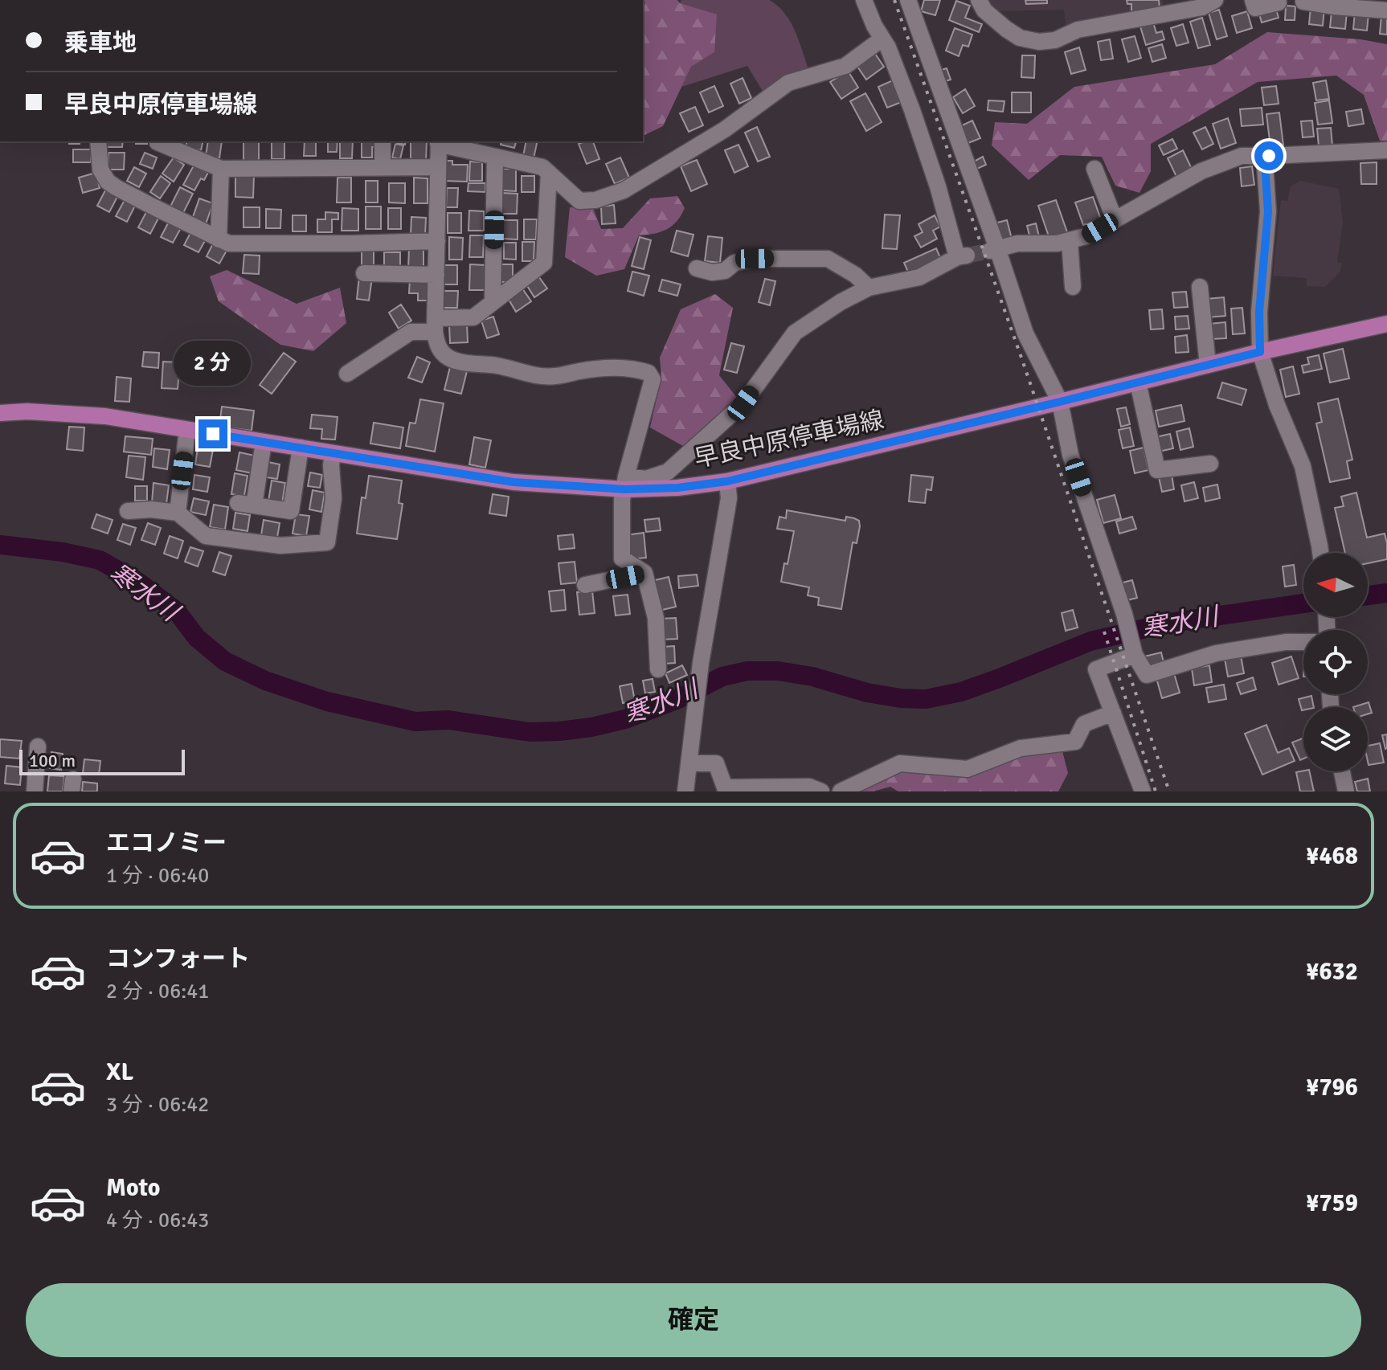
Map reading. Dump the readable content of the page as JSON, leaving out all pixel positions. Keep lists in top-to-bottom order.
{
  "streets": {
    "main road": ["早良中原停車場線"]
  },
  "water": ["寒水川"],
  "scale_bar": "100 m",
  "north": "left",
  "page": {
    "banner": ["乗車地", "早良中原停車場線"],
    "bubble": "2 分",
    "scale": "100 m",
    "list": [
      {
        "name": "エコノミー",
        "note": "1 分 · 06:40",
        "value": "¥468"
      },
      {
        "name": "コンフォート",
        "note": "2 分 · 06:41",
        "value": "¥632"
      },
      {
        "name": "XL",
        "note": "3 分 · 06:42",
        "value": "¥796"
      },
      {
        "name": "Moto",
        "note": "4 分 · 06:43",
        "value": "¥759"
      }
    ],
    "buttons": "確定"
  }
}
